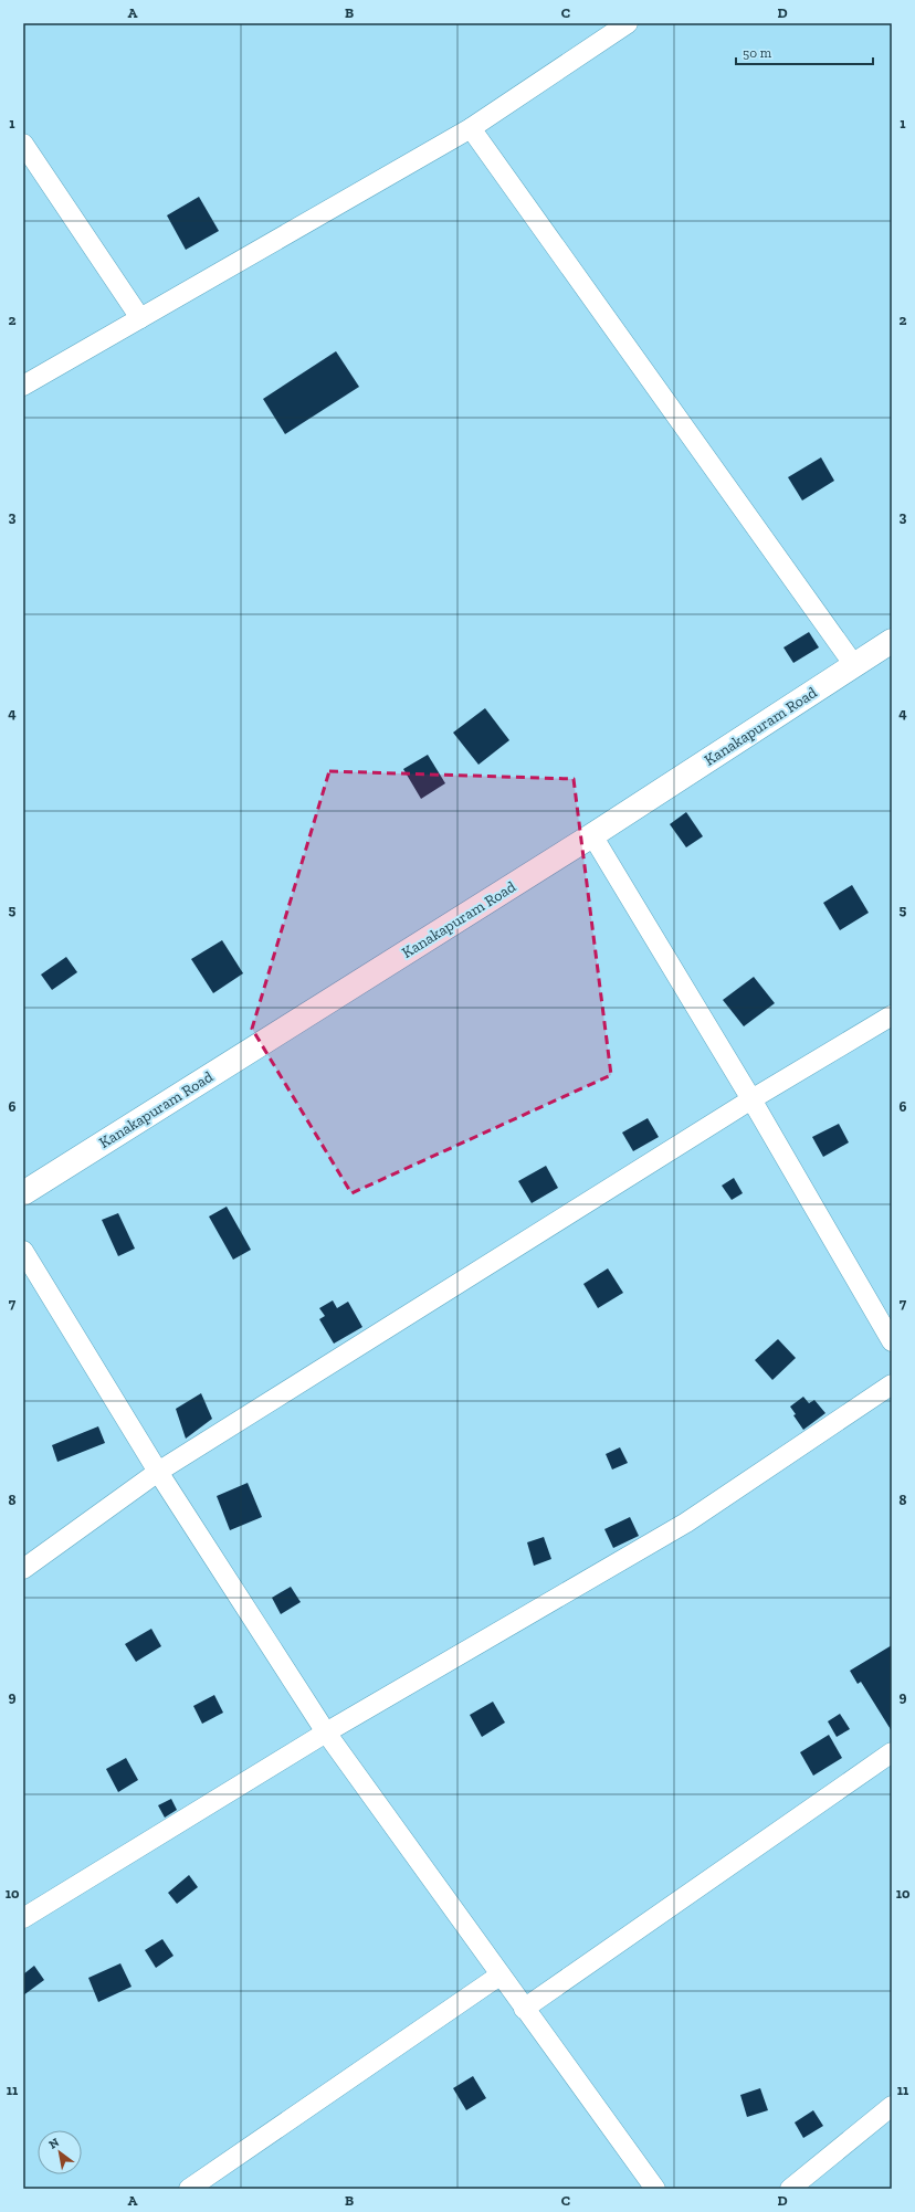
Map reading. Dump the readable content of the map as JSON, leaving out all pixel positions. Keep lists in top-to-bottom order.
{
  "streets": {
    "street": ["Kanakapuram Road"]
  },
  "scale_bar": "50 m",
  "north": "top left",
  "grid": {
    "columns": [
      "A",
      "B",
      "C",
      "D"
    ],
    "rows": [
      "1",
      "2",
      "3",
      "4",
      "5",
      "6",
      "7",
      "8",
      "9",
      "10",
      "11"
    ]
  }
}
